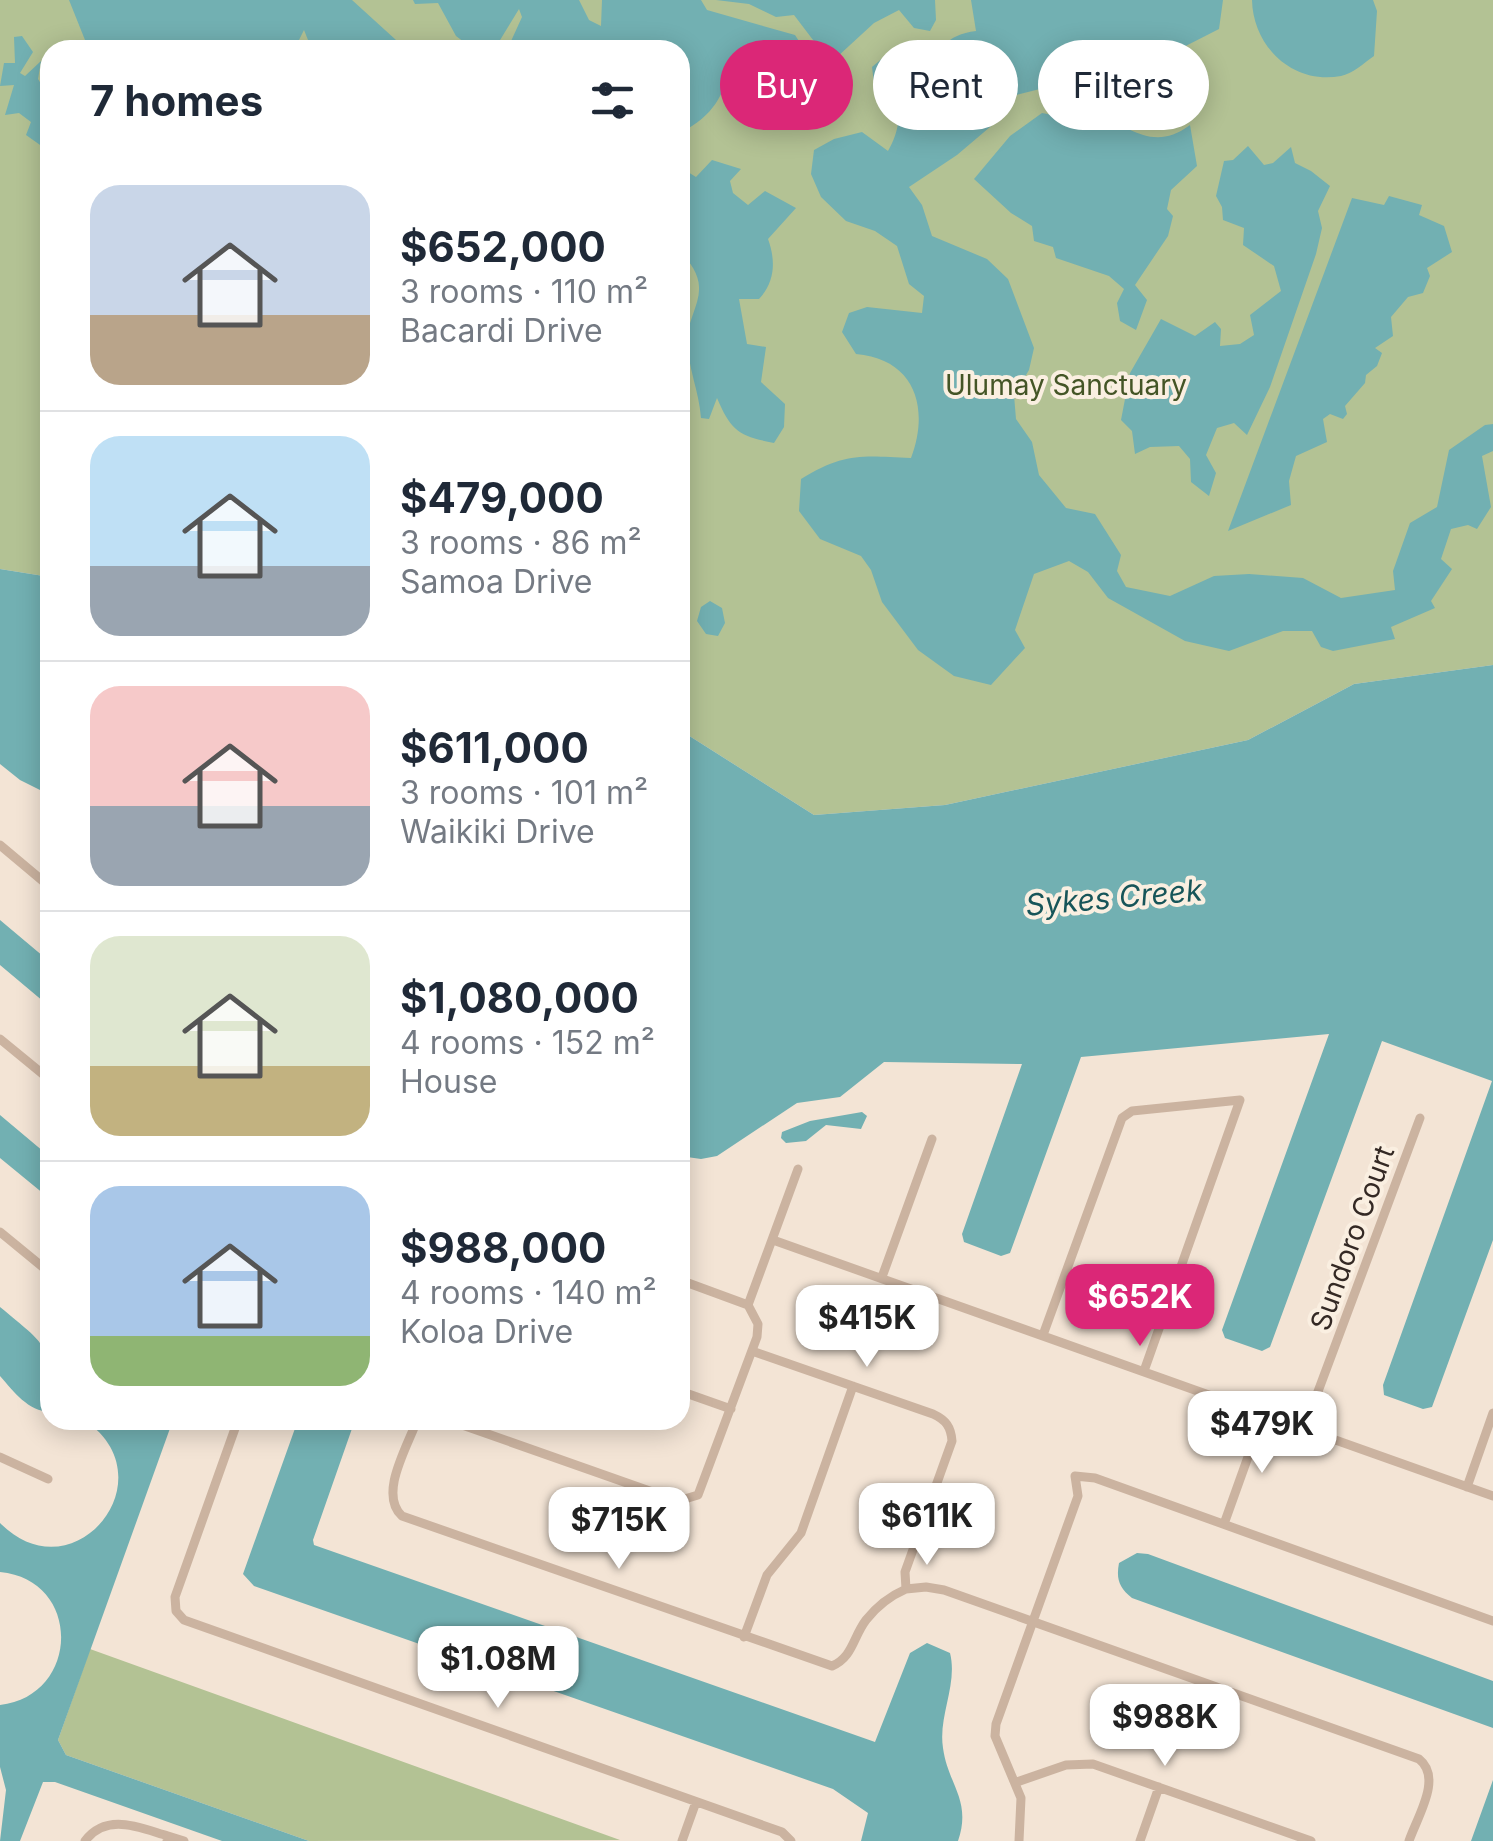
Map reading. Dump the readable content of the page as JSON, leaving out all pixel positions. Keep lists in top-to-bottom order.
{
  "streets": {
    "street": ["Sundoro Court"]
  },
  "water": ["Sykes Creek"],
  "parks": ["Ulumay Sanctuary"],
  "page": {
    "chip": ["Buy", "Rent", "Filters"],
    "heading": "7 homes",
    "list": [
      {
        "name": "$652,000",
        "note": "3 rooms · 110 m² · Bacardi Drive"
      },
      {
        "name": "$479,000",
        "note": "3 rooms · 86 m² · Samoa Drive"
      },
      {
        "name": "$611,000",
        "note": "3 rooms · 101 m² · Waikiki Drive"
      },
      {
        "name": "$1,080,000",
        "note": "4 rooms · 152 m² · House"
      },
      {
        "name": "$988,000",
        "note": "4 rooms · 140 m² · Koloa Drive"
      }
    ],
    "price": [
      "$652K",
      "$415K",
      "$479K",
      "$611K",
      "$715K",
      "$1.08M",
      "$988K"
    ]
  }
}
